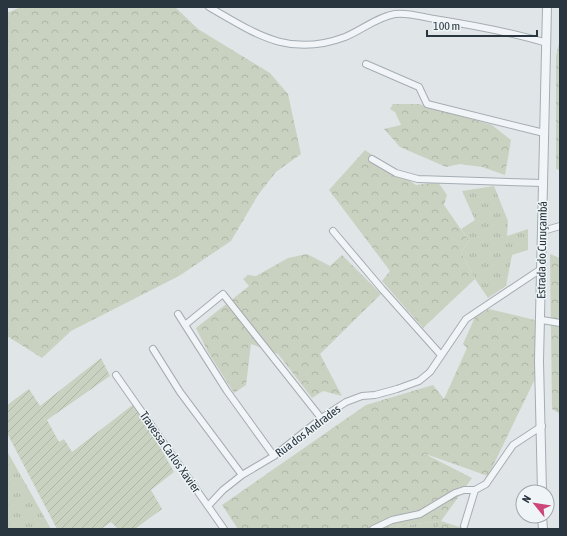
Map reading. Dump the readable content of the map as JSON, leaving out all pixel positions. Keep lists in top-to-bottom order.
{
  "streets": {
    "street": ["Estrada do Curuçambá", "Rua dos Andrades", "Travessa Carlos Xavier"]
  },
  "crossings": [
    ["Estrada do Curuçambá", "Rua dos Andrades"],
    ["Rua dos Andrades", "Travessa Carlos Xavier"]
  ],
  "scale_bar": "100 m",
  "north": "top left"
}
